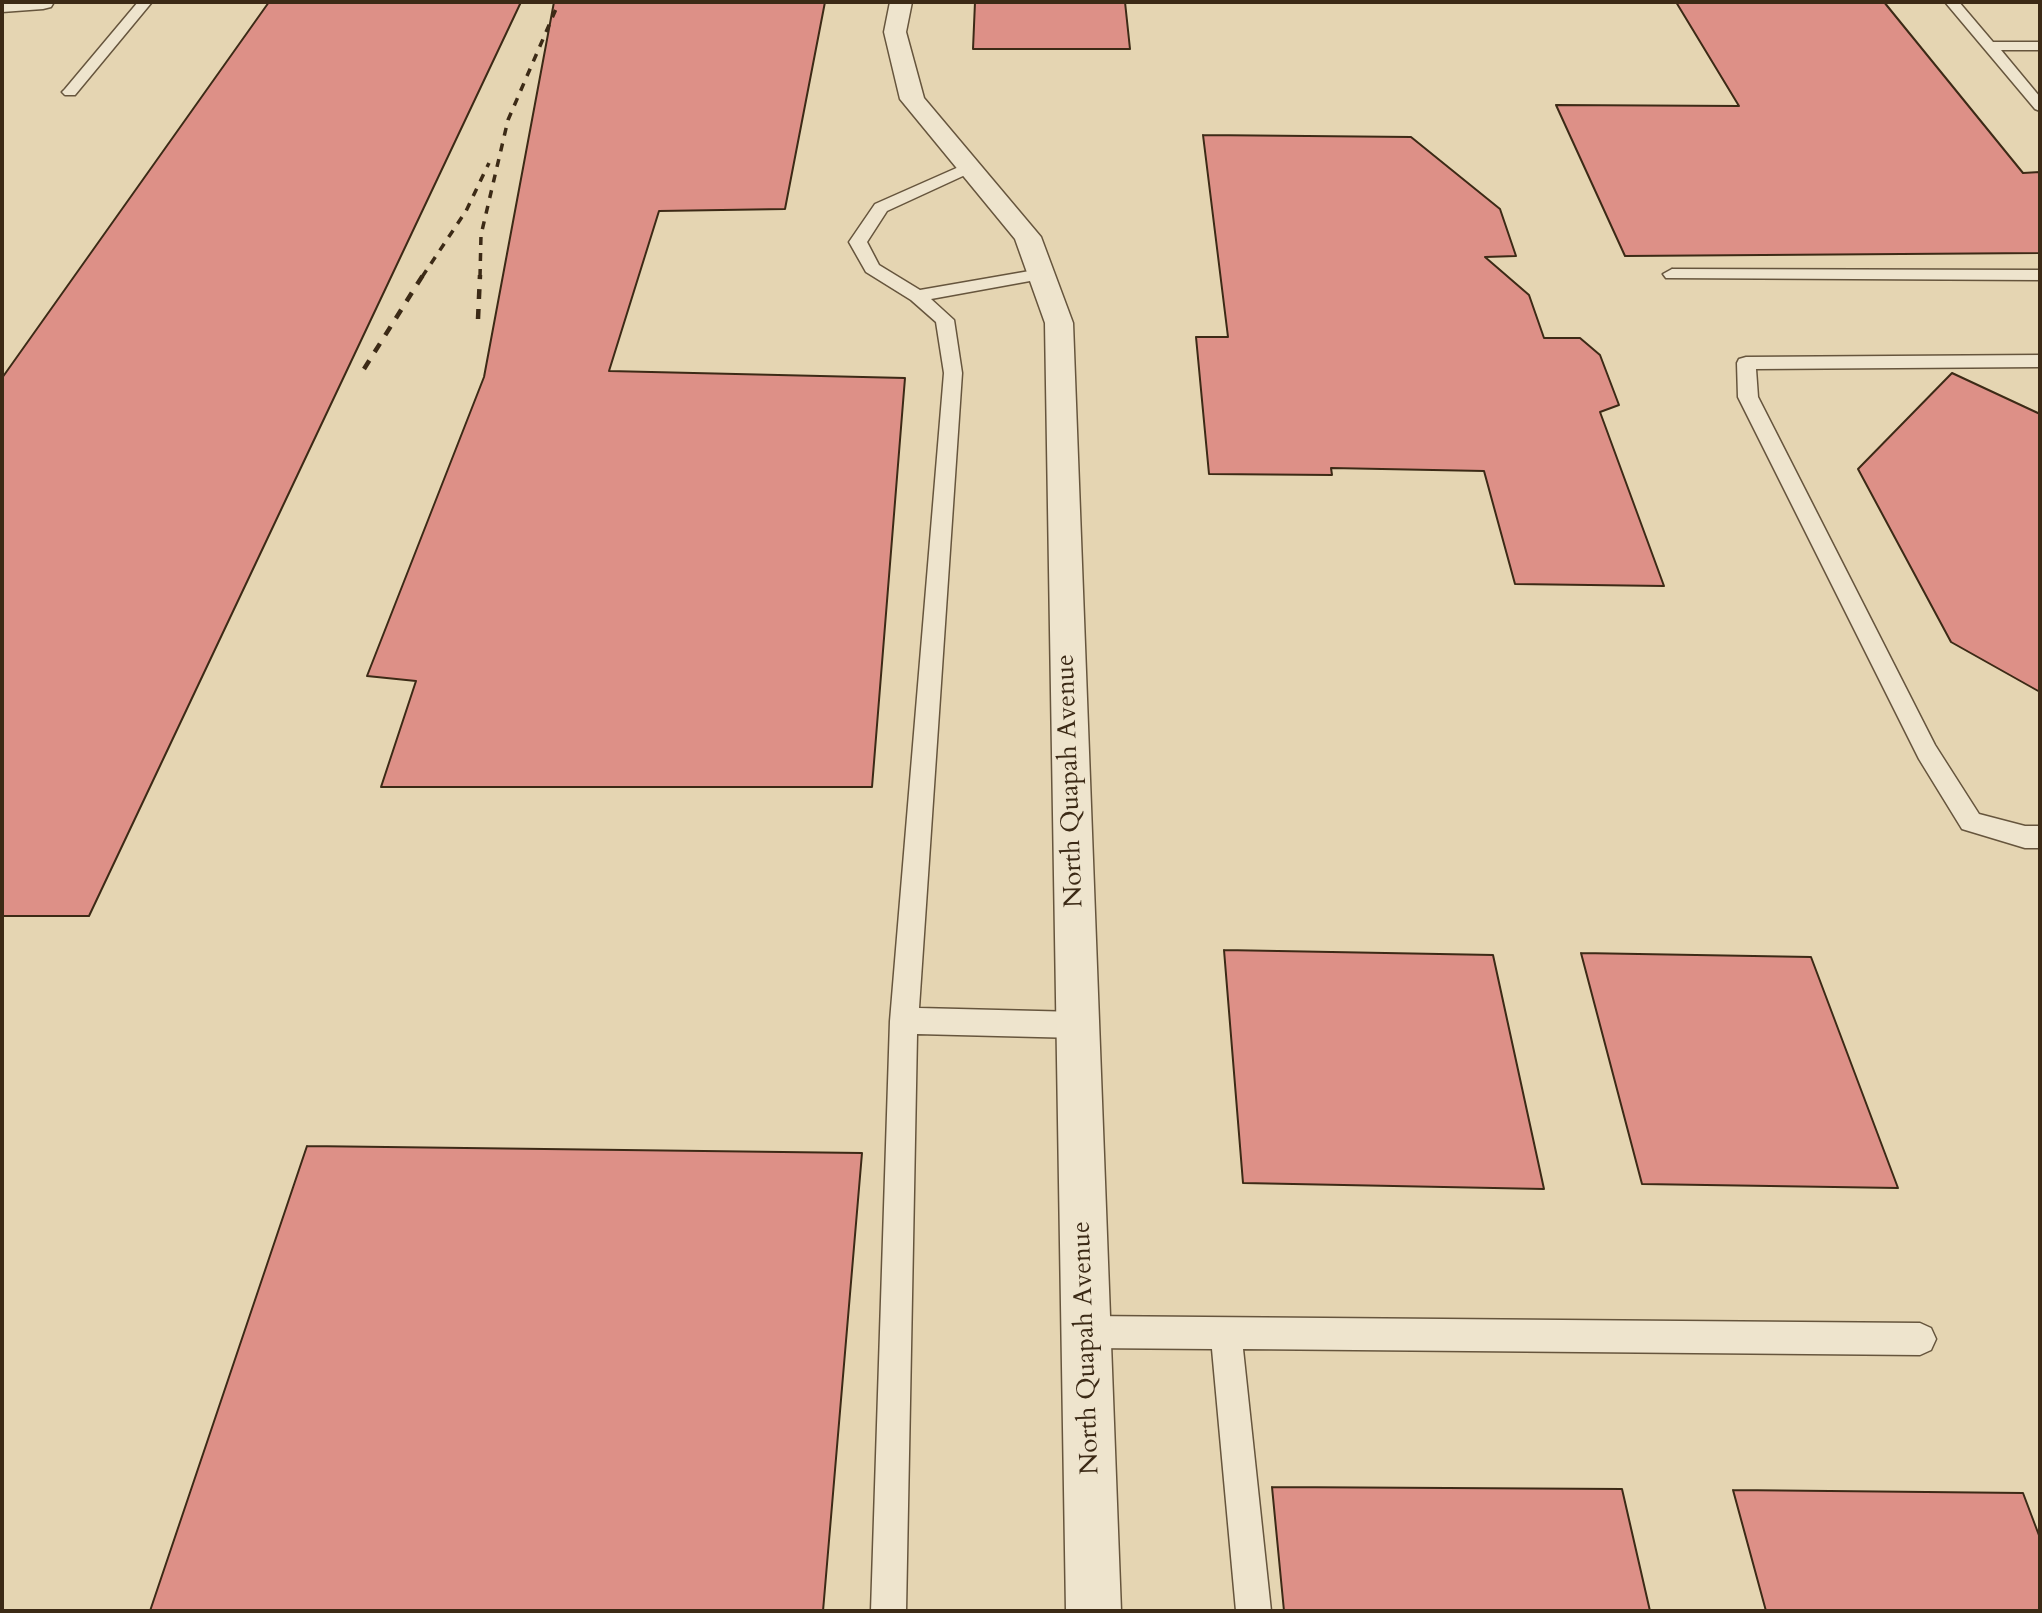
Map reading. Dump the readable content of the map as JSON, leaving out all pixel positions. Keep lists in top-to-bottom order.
{
  "streets": {
    "street": ["North Quapah Avenue"]
  }
}
